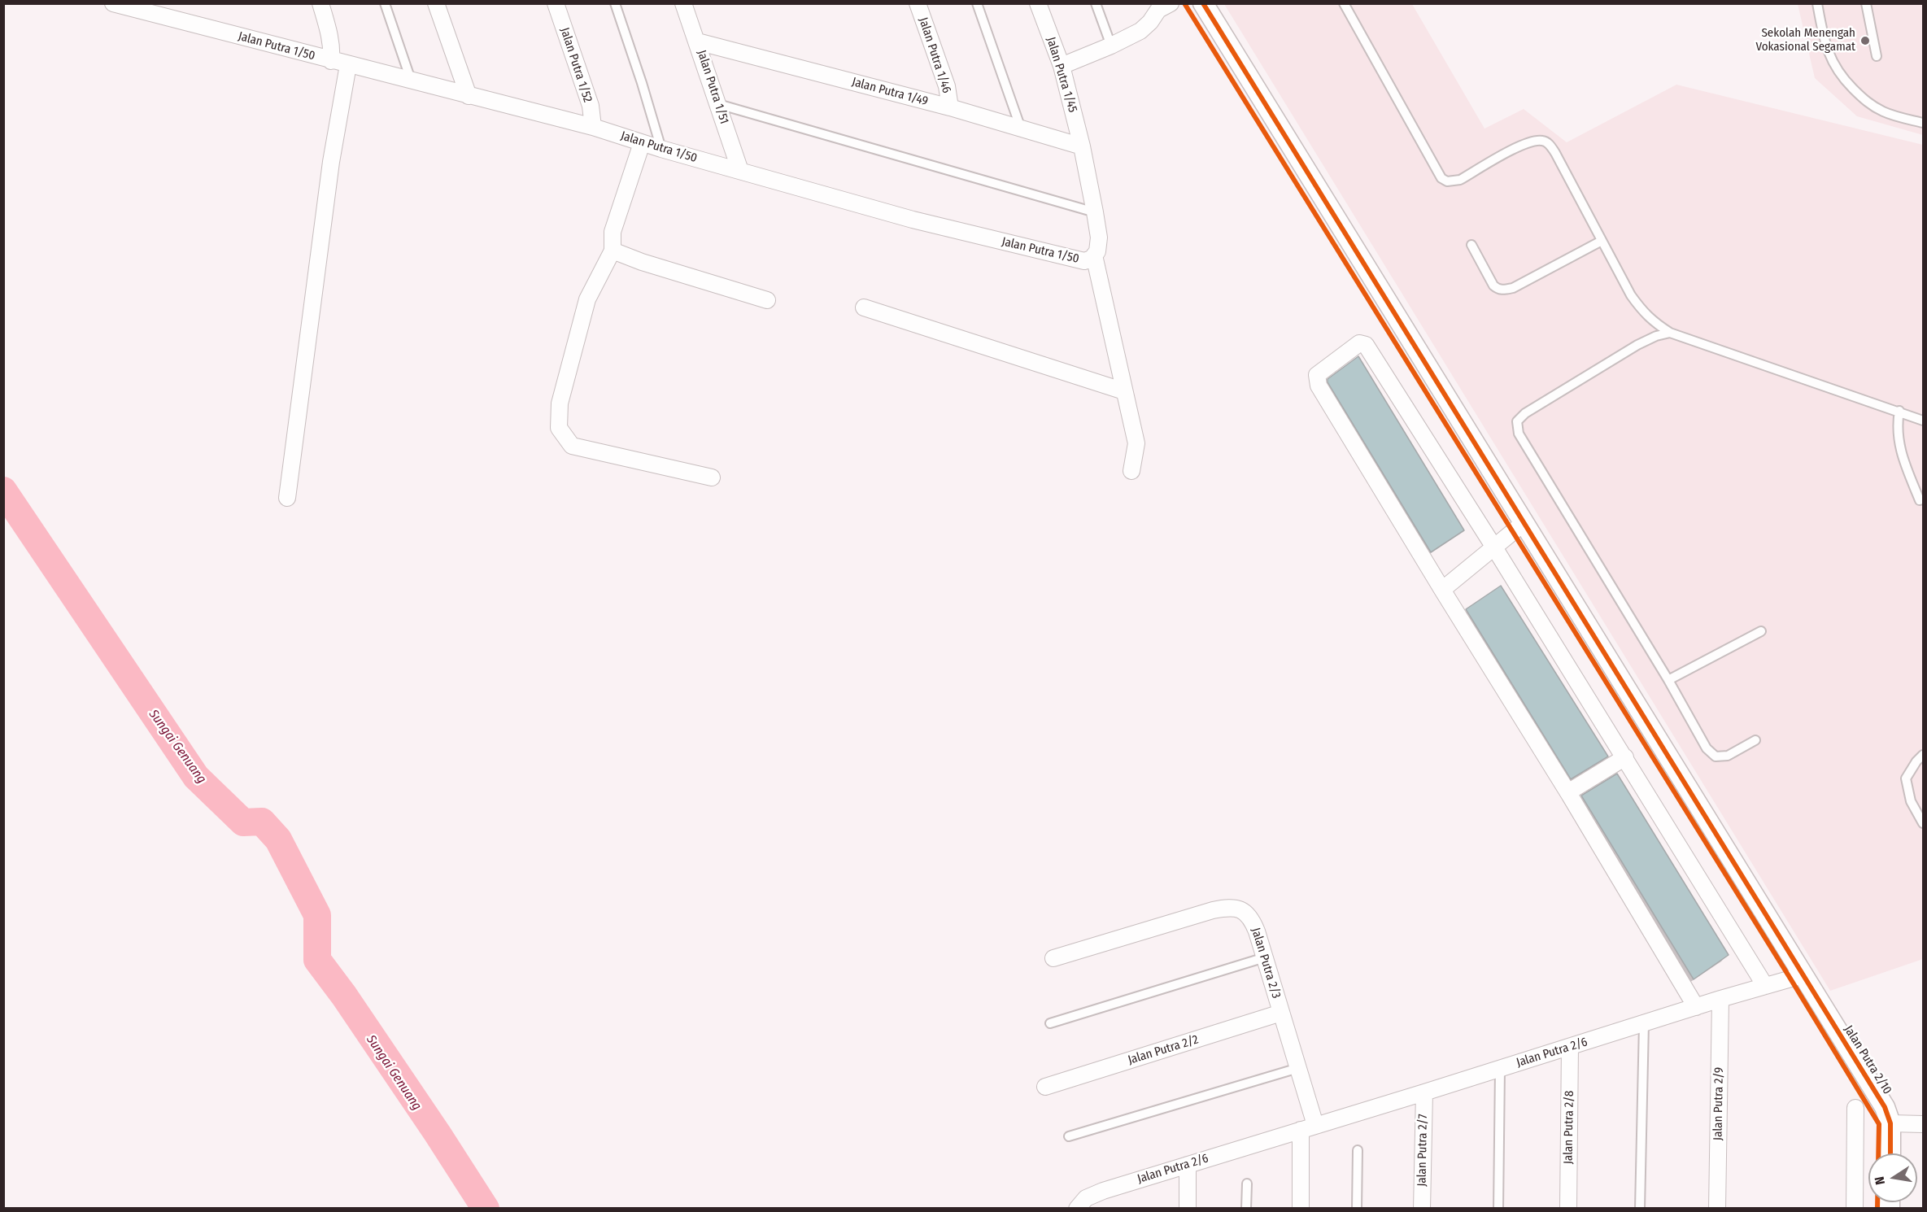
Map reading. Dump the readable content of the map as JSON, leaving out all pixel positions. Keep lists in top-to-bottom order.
{
  "streets": {
    "street": [
      "Jalan Putra 1/50",
      "Jalan Putra 1/46",
      "Jalan Putra 1/52",
      "Jalan Putra 1/45",
      "Jalan Putra 1/51",
      "Jalan Putra 1/49",
      "Jalan Putra 2/3",
      "Jalan Putra 2/2",
      "Jalan Putra 2/6",
      "Jalan Putra 2/10",
      "Jalan Putra 2/9",
      "Jalan Putra 2/8",
      "Jalan Putra 2/7"
    ]
  },
  "crossings": [
    ["Jalan Putra 1/50", "Jalan Putra 1/52"],
    ["Jalan Putra 1/50", "Jalan Putra 1/45"],
    ["Jalan Putra 1/50", "Jalan Putra 1/51"],
    ["Jalan Putra 1/50", "Jalan Putra 1/49"],
    ["Jalan Putra 1/46", "Jalan Putra 1/49"],
    ["Jalan Putra 1/45", "Jalan Putra 1/49"],
    ["Jalan Putra 1/51", "Jalan Putra 1/49"],
    ["Jalan Putra 2/3", "Jalan Putra 2/2"],
    ["Jalan Putra 2/3", "Jalan Putra 2/6"],
    ["Jalan Putra 2/6", "Jalan Putra 2/10"],
    ["Jalan Putra 2/6", "Jalan Putra 2/9"],
    ["Jalan Putra 2/6", "Jalan Putra 2/8"],
    ["Jalan Putra 2/6", "Jalan Putra 2/7"]
  ],
  "water": ["Sungai Genuang"],
  "places": ["Sekolah Menengah Vokasional Segamat"],
  "north": "left"
}
